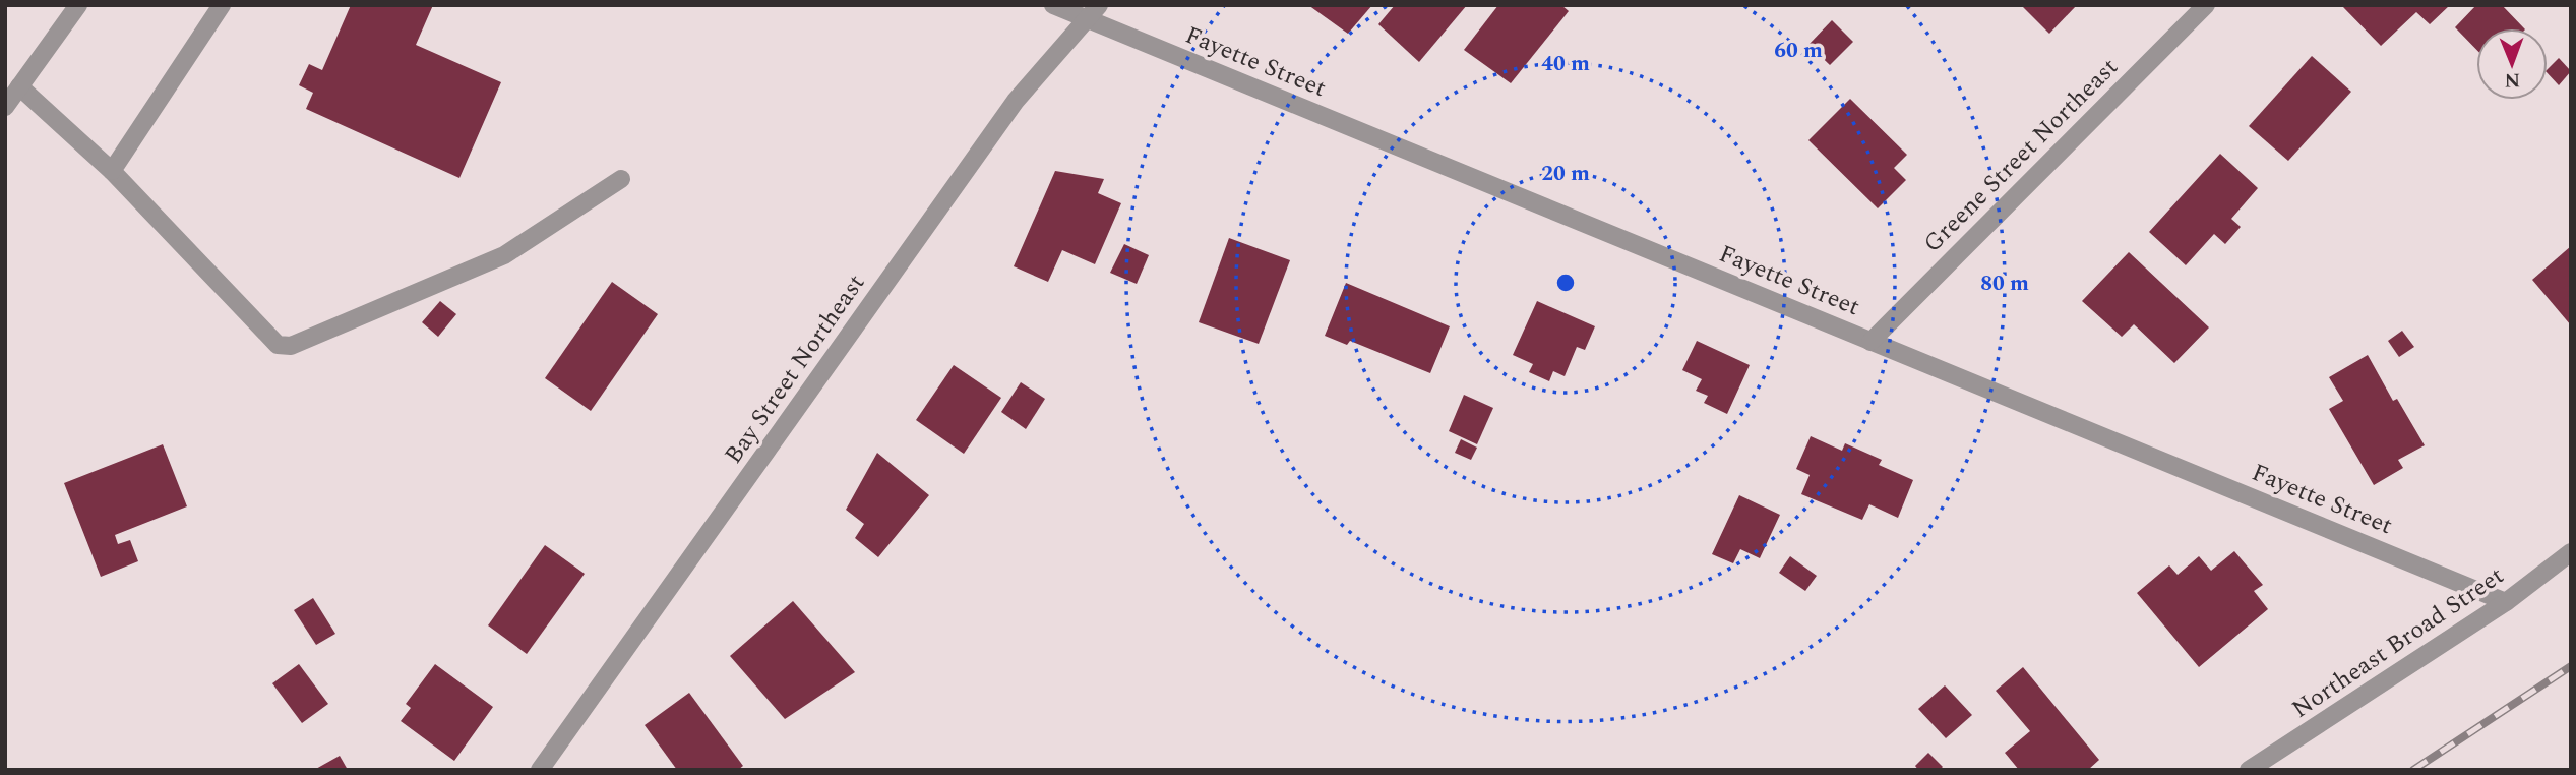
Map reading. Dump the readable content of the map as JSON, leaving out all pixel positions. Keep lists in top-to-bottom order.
{
  "streets": {
    "street": [
      "Fayette Street",
      "Greene Street Northeast",
      "Bay Street Northeast",
      "Northeast Broad Street"
    ]
  },
  "crossings": [
    ["Fayette Street", "Greene Street Northeast"],
    ["Fayette Street", "Bay Street Northeast"],
    ["Fayette Street", "Northeast Broad Street"]
  ],
  "north": "bottom",
  "rings": [
    "60 m",
    "40 m",
    "20 m",
    "80 m"
  ]
}
